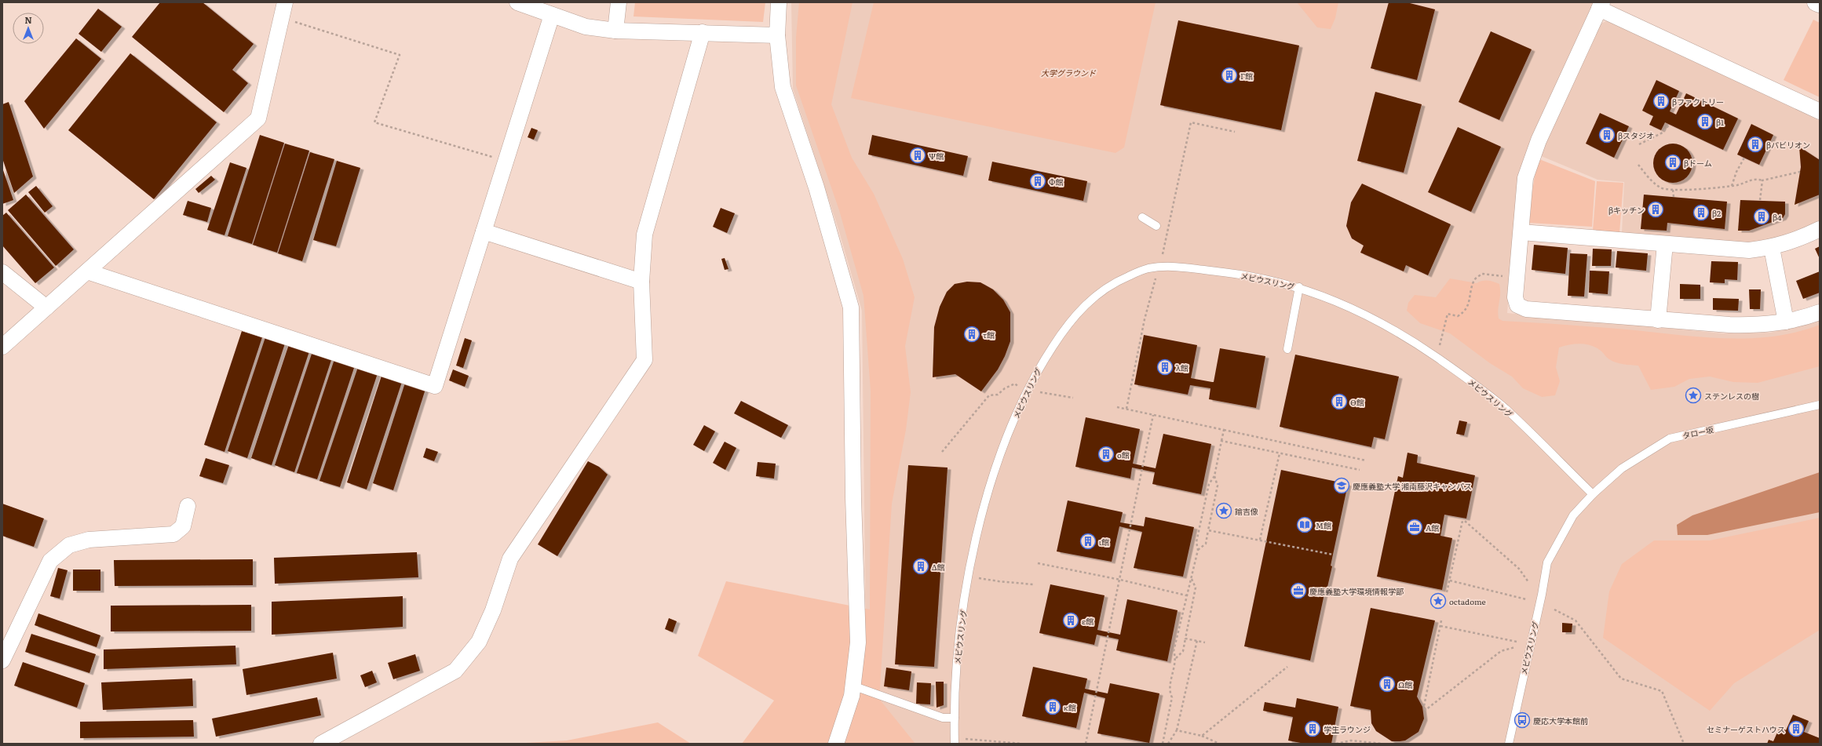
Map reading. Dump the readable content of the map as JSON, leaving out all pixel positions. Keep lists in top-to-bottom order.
{
  "streets": {
    "lane": ["メビウスリング", "タロー坂"]
  },
  "crossings": [
    ["メビウスリング", "タロー坂"]
  ],
  "parks": ["大学グラウンド"],
  "places": {
    "building": [
      "Γ館",
      "βファクトリー",
      "β1",
      "βスタジオ",
      "βパビリオン",
      "Ψ館",
      "βドーム",
      "Φ館",
      "βキッチン",
      "β2",
      "β4",
      "τ館",
      "λ館",
      "Θ館",
      "ο館",
      "ι館",
      "Δ館",
      "ε館",
      "Ω館",
      "κ館",
      "学生ラウンジ",
      "セミナーゲストハウス"
    ],
    "place": ["ステンレスの樹", "諭吉像", "octadome"],
    "school or university": ["慶應義塾大学 湘南藤沢キャンパス"],
    "library": ["Μ館"],
    "office": ["A館", "慶應義塾大学環境情報学部"],
    "bus stop": ["慶応大学本館前"]
  },
  "north": "top"
}
